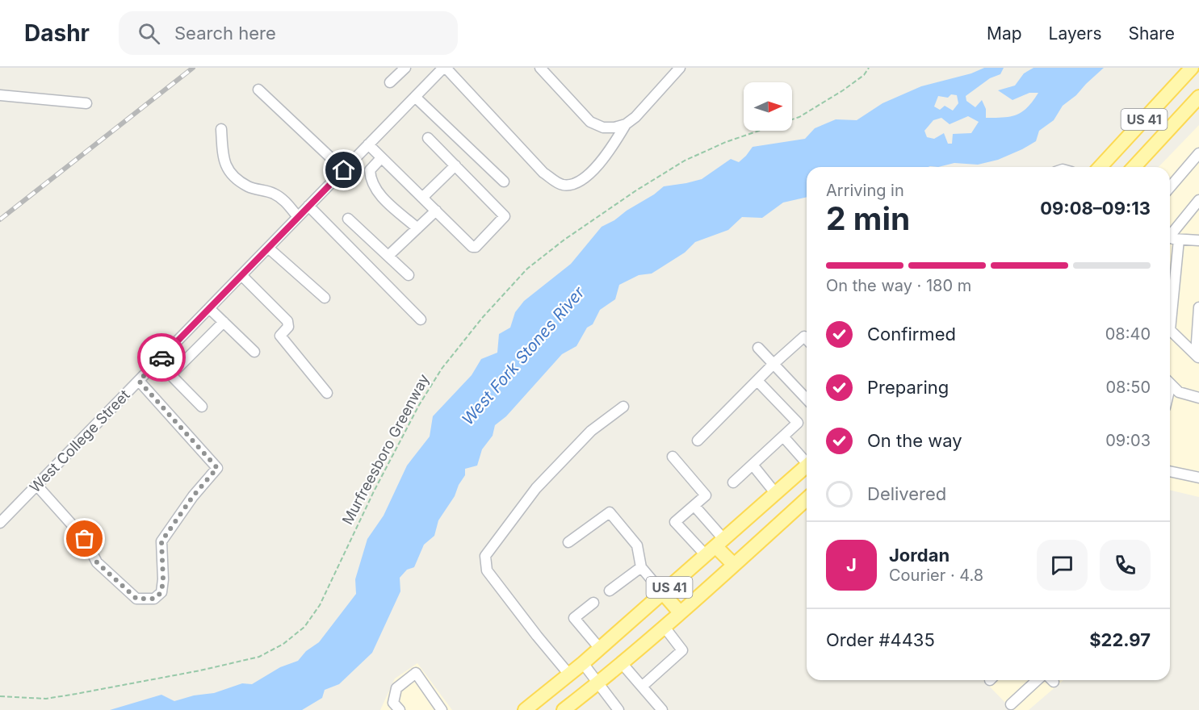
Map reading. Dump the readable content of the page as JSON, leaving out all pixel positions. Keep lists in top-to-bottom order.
{
  "streets": {
    "main road": ["US 41"],
    "street": ["West College Street"],
    "path": ["Murfreesboro Greenway"]
  },
  "water": ["West Fork Stones River"],
  "north": "right",
  "page": {
    "header": "Dashr",
    "search": "Search here",
    "nav": ["Map", "Layers", "Share"],
    "heading": ["2 min", "Arriving in", "09:08–09:13"],
    "panel": [
      "Jordan",
      "Courier · 4.8",
      "Order #4435",
      "$22.97"
    ],
    "bar": "On the way · 180 m",
    "list": [
      ["Confirmed", "08:40"],
      ["Preparing", "08:50"],
      ["On the way", "09:03"],
      "Delivered"
    ],
    "round": "J"
  }
}
